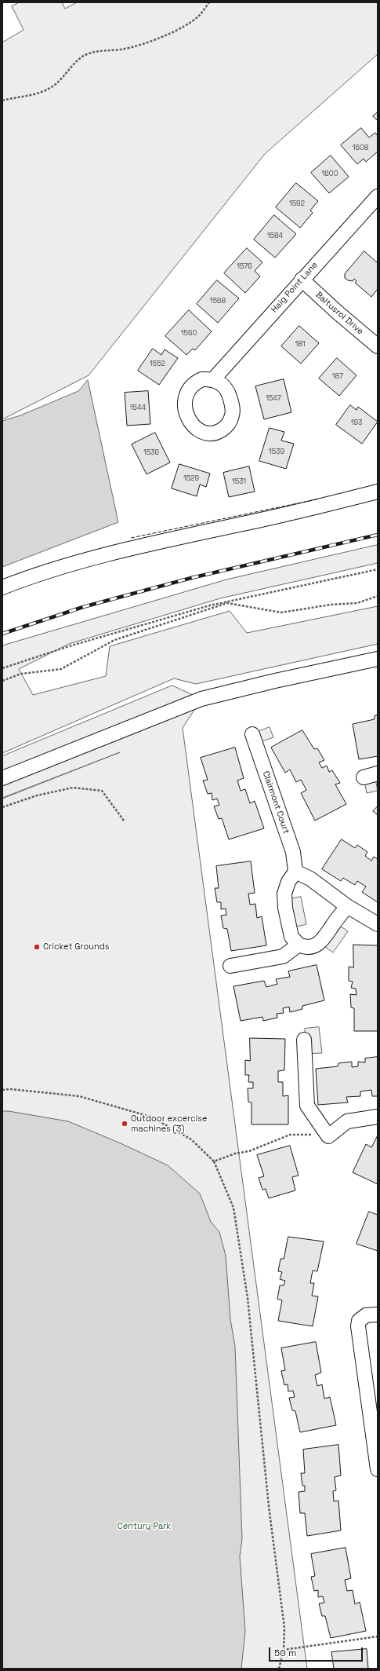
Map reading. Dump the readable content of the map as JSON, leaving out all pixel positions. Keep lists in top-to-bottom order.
{
  "streets": {
    "street": ["Haig Point Lane", "Baltusrol Drive", "Clairmont Court"]
  },
  "crossings": [
    ["Haig Point Lane", "Baltusrol Drive"]
  ],
  "parks": ["Century Park"],
  "places": ["Cricket Grounds", "Outdoor excercise machines (3)"],
  "house_numbers": [
    "1608",
    "1600",
    "1592",
    "1584",
    "1576",
    "1568",
    "1560",
    "181",
    "1552",
    "187",
    "1547",
    "1544",
    "193",
    "1539",
    "1536",
    "1529",
    "1531"
  ],
  "scale_bar": "50 m"
}
